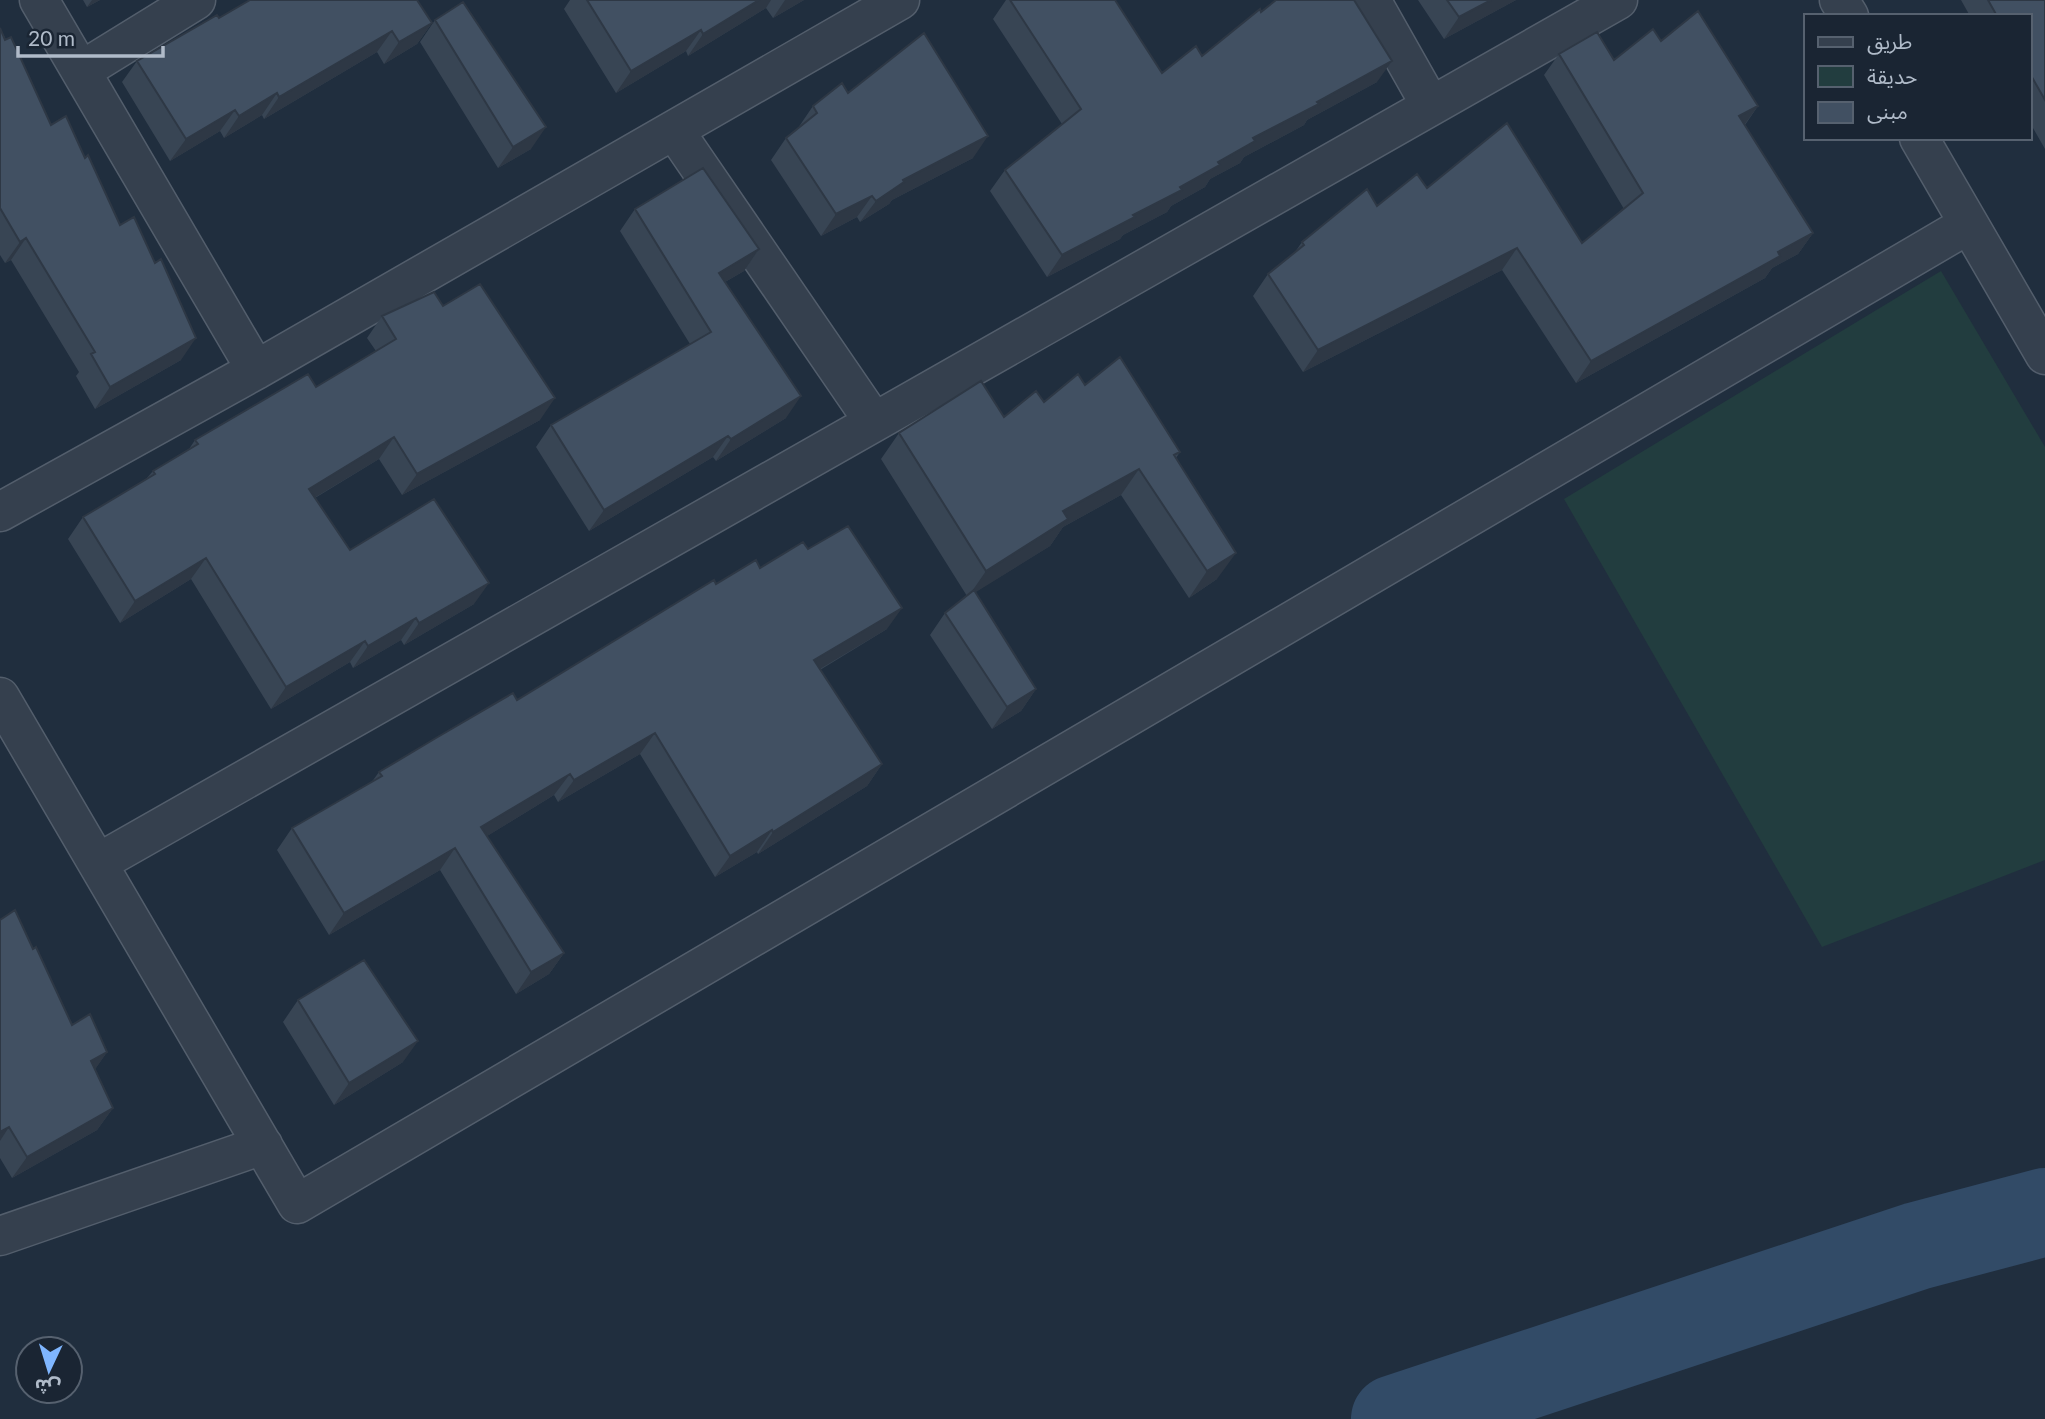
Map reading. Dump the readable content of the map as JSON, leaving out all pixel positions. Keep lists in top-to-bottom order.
{
  "legend": ["طريق", "حديقة", "مبنى"],
  "scale_bar": "20 m",
  "north": "bottom"
}
